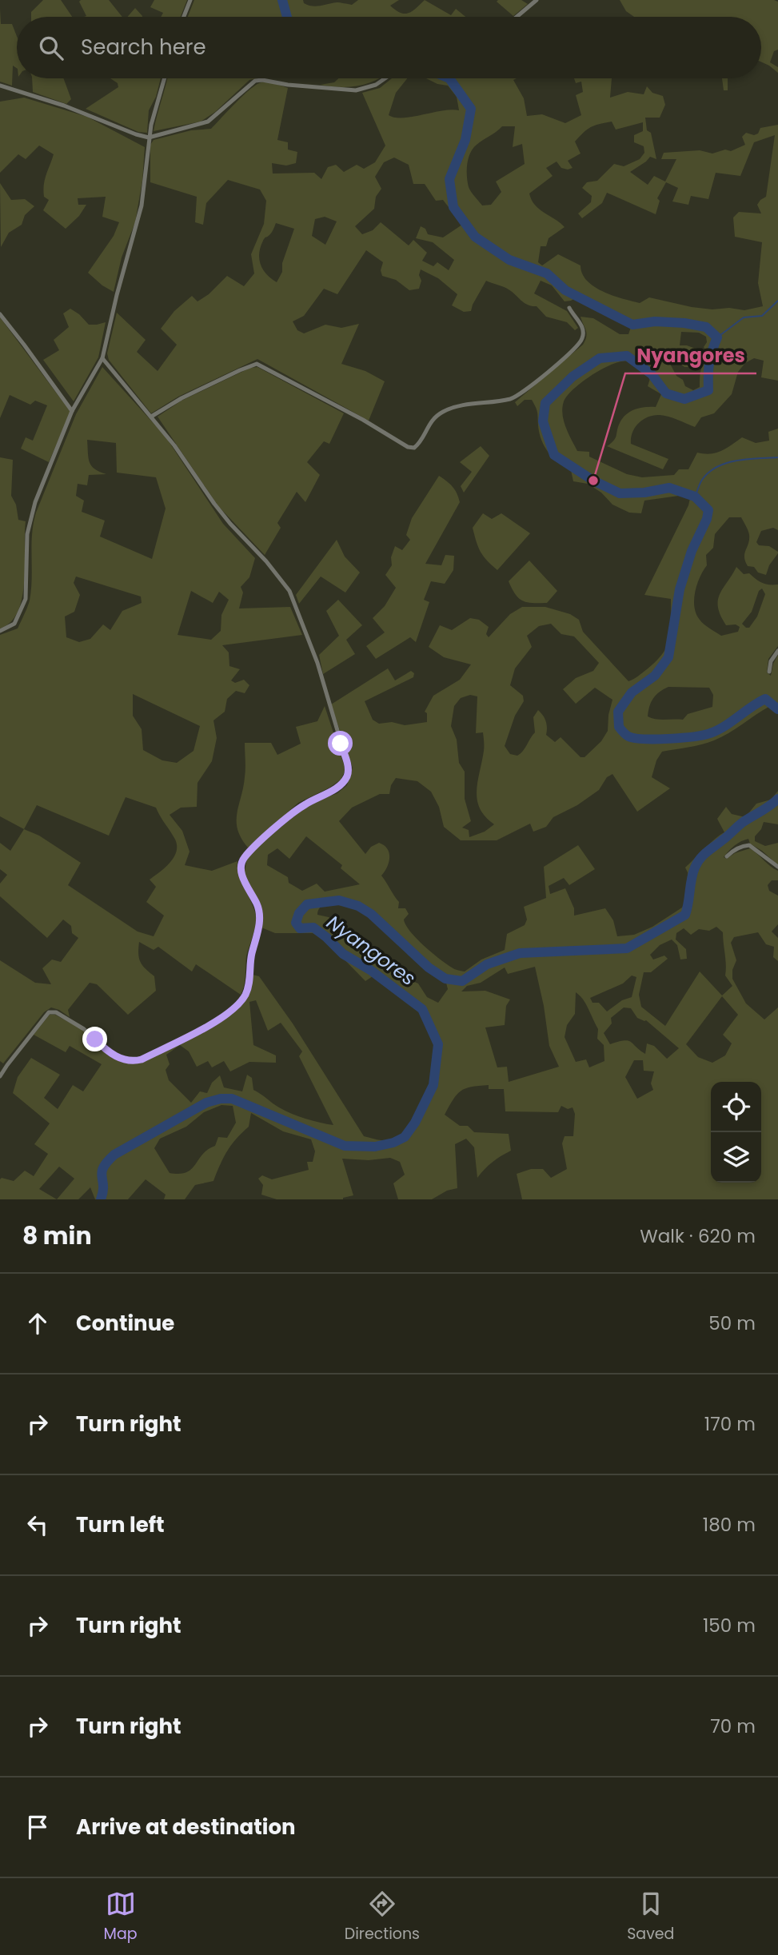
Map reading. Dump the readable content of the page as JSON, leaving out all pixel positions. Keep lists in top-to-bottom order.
{
  "water": ["Nyangores"],
  "places": ["Nyangores"],
  "page": {
    "search": "Search here",
    "heading": ["8 min", "Walk · 620 m"],
    "list": [
      ["Continue", "50 m"],
      ["Turn right", "170 m"],
      ["Turn left", "180 m"],
      ["Turn right", "150 m"],
      ["Turn right", "70 m"],
      "Arrive at destination"
    ],
    "nav": ["Map", "Directions", "Saved"]
  }
}
